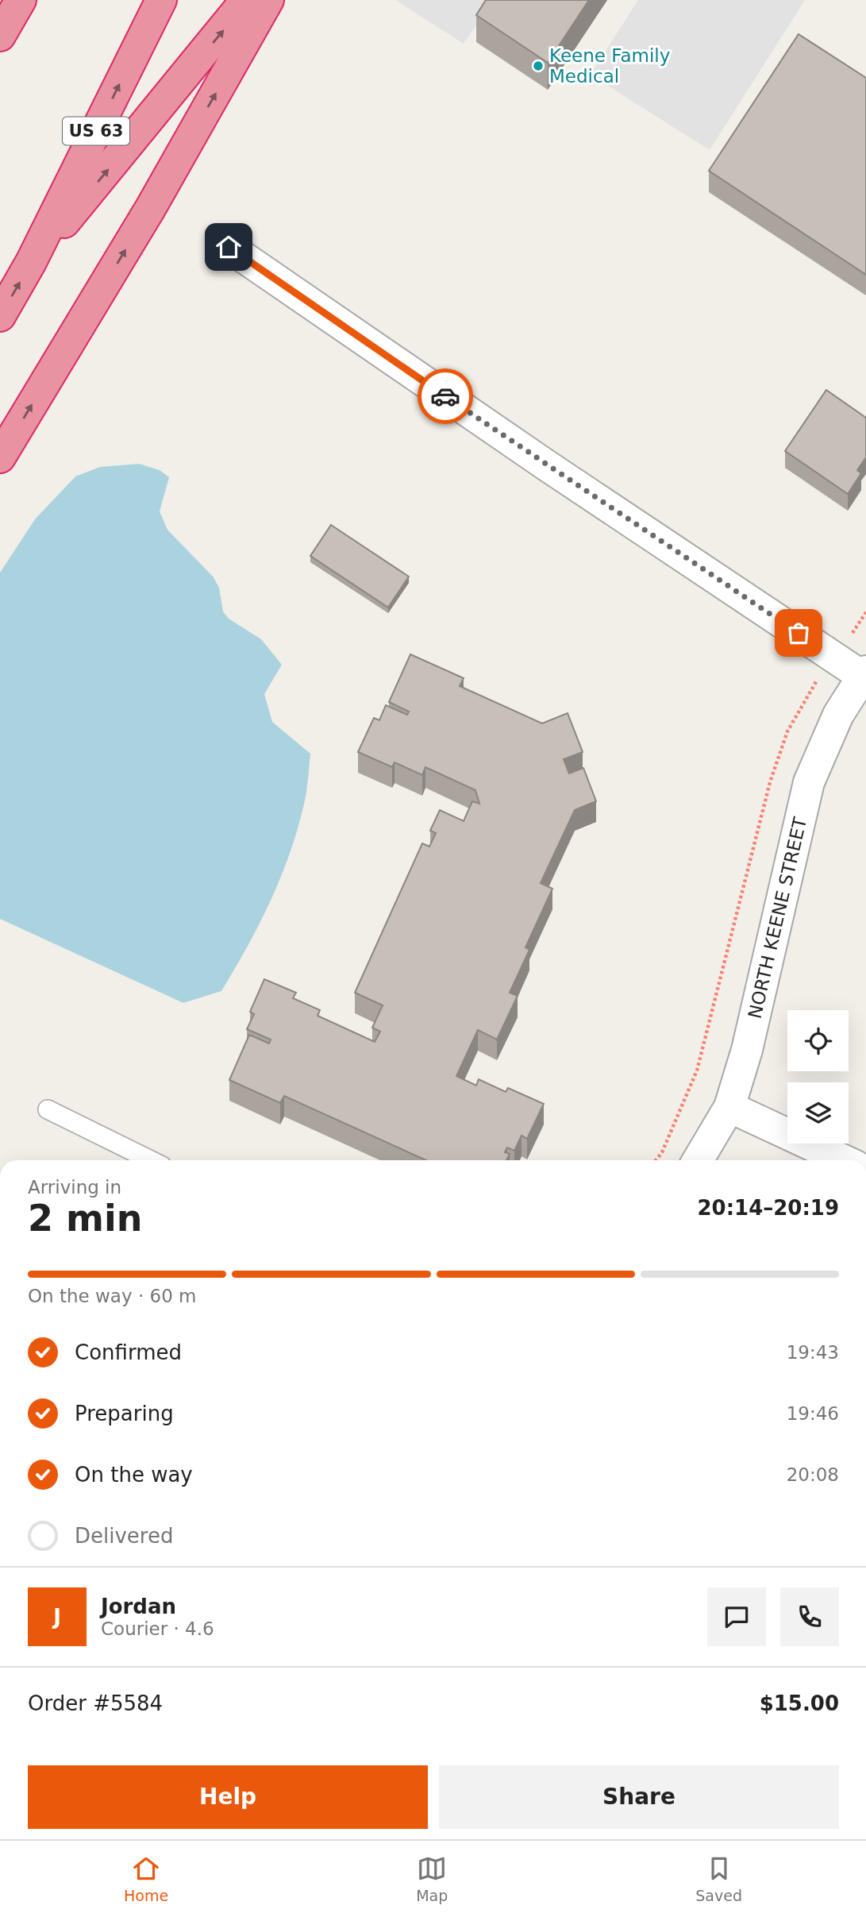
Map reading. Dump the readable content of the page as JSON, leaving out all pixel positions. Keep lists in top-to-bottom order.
{
  "streets": {
    "highway": ["US 63"],
    "street": ["NORTH KEENE STREET"]
  },
  "places": ["Keene Family Medical"],
  "page": {
    "heading": ["2 min", "Arriving in", "20:14–20:19"],
    "panel": [
      "Jordan",
      "Courier · 4.6",
      "Order #5584",
      "$15.00"
    ],
    "bar": "On the way · 60 m",
    "list": [
      ["Confirmed", "19:43"],
      ["Preparing", "19:46"],
      ["On the way", "20:08"],
      "Delivered"
    ],
    "round": "J",
    "buttons": ["Help", "Share"],
    "tabs": ["Home", "Map", "Saved"]
  }
}
